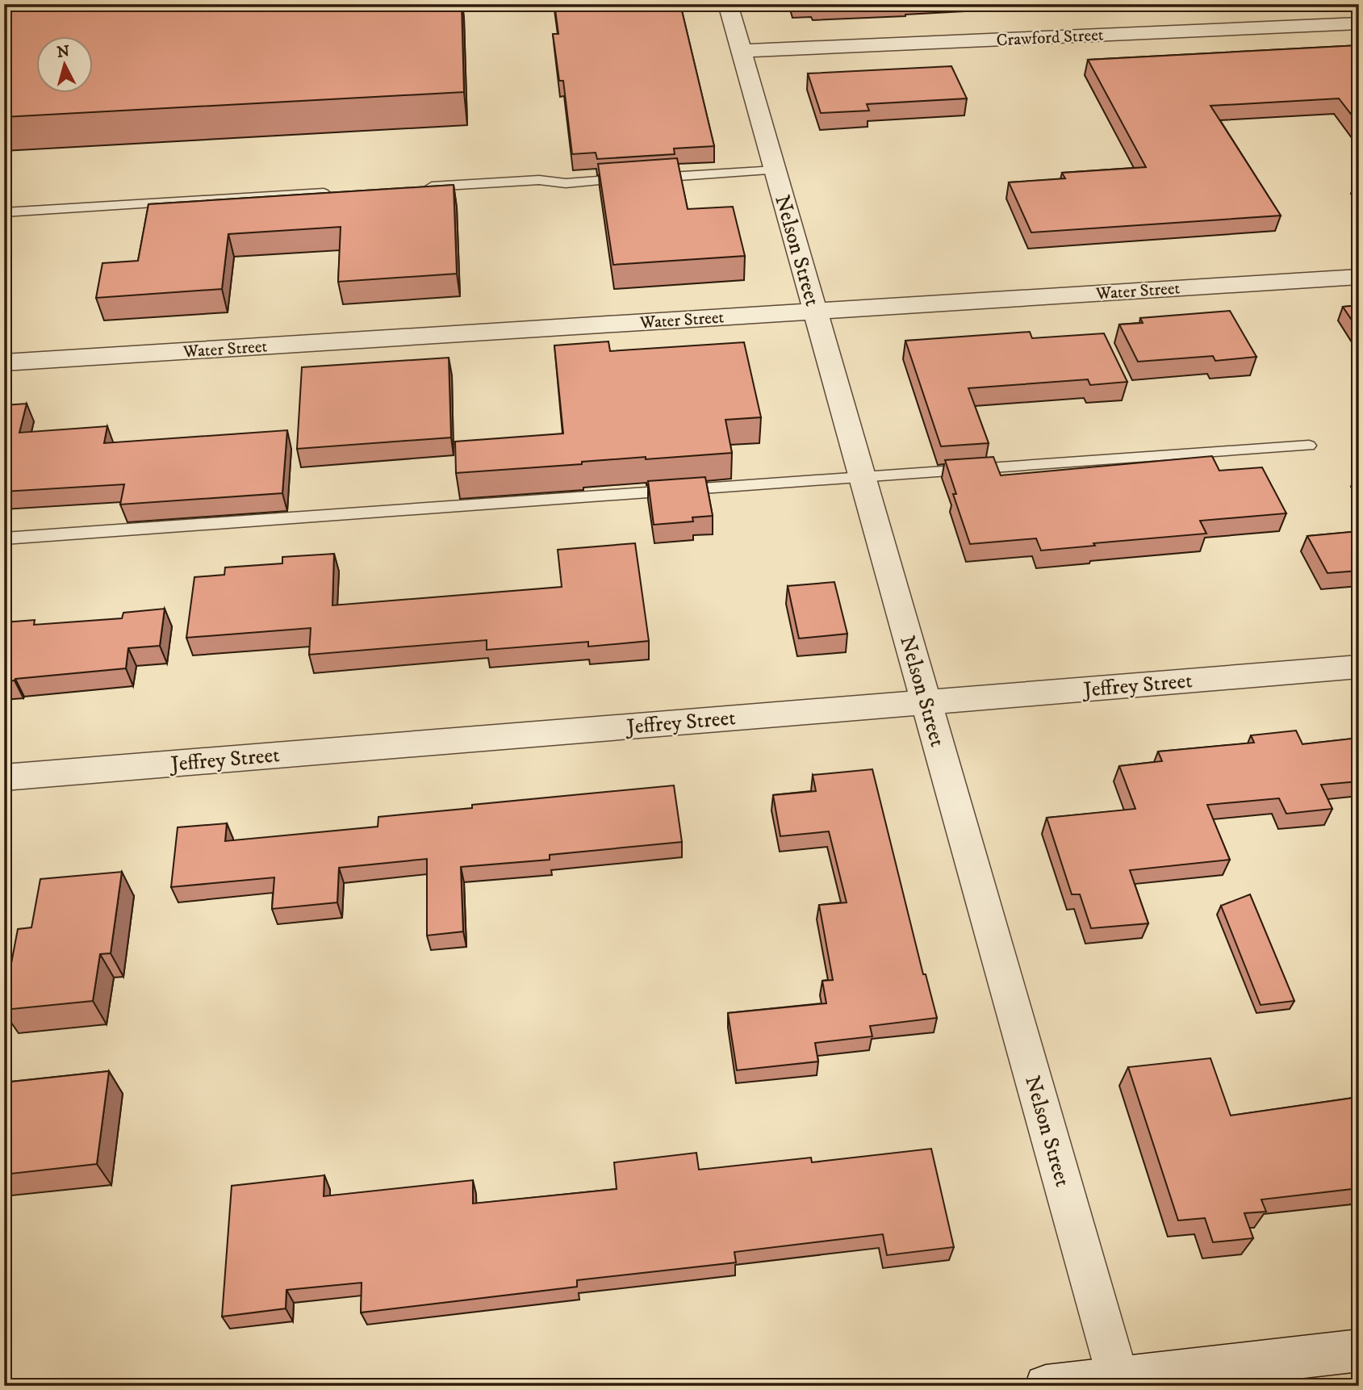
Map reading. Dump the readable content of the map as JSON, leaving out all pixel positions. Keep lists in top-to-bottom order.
{
  "streets": {
    "street": [
      "Crawford Street",
      "Nelson Street",
      "Water Street",
      "Jeffrey Street"
    ]
  },
  "crossings": [
    ["Crawford Street", "Nelson Street"],
    ["Nelson Street", "Water Street"],
    ["Nelson Street", "Jeffrey Street"]
  ],
  "north": "top"
}
